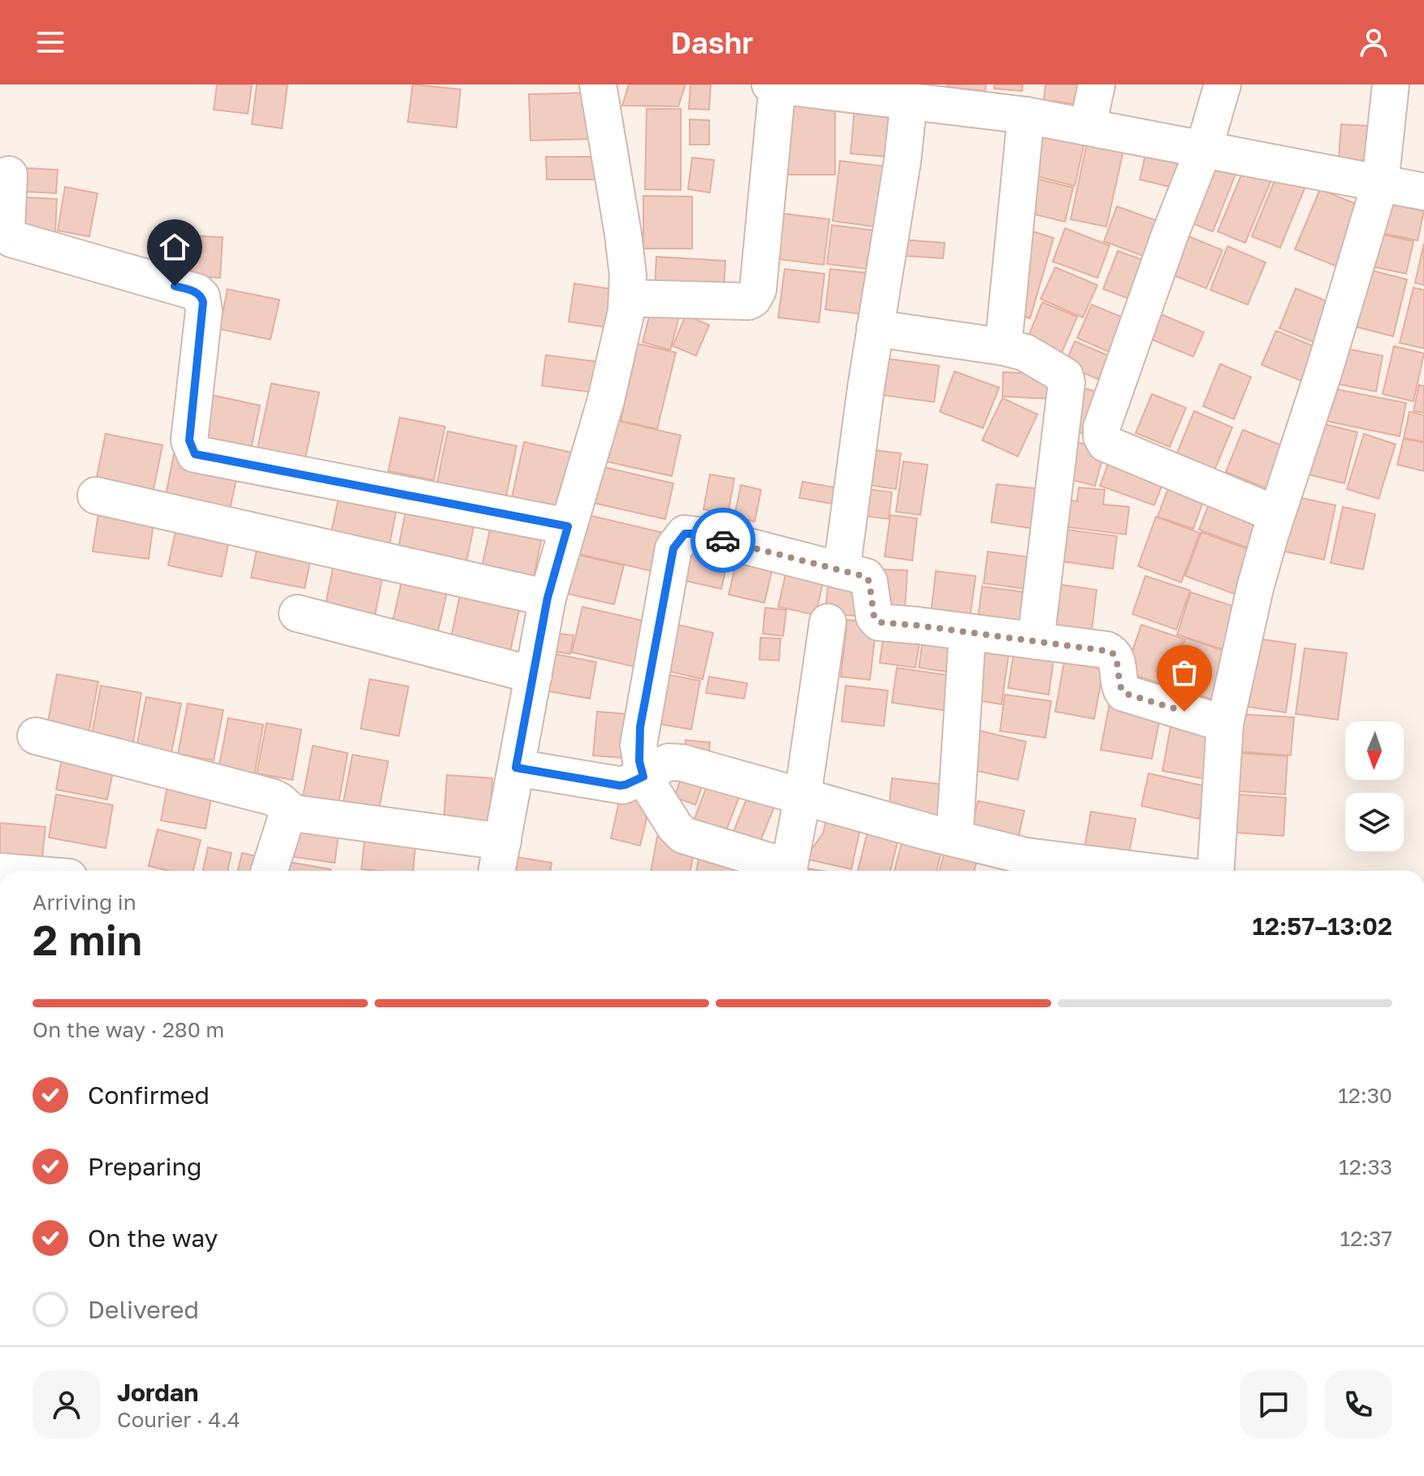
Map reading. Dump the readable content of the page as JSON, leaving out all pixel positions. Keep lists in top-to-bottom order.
{
  "north": "bottom",
  "page": {
    "header": "Dashr",
    "heading": ["2 min", "Arriving in", "12:57–13:02"],
    "panel": ["Jordan", "Courier · 4.4"],
    "bar": "On the way · 280 m",
    "list": [
      ["Confirmed", "12:30"],
      ["Preparing", "12:33"],
      ["On the way", "12:37"],
      "Delivered"
    ]
  }
}
